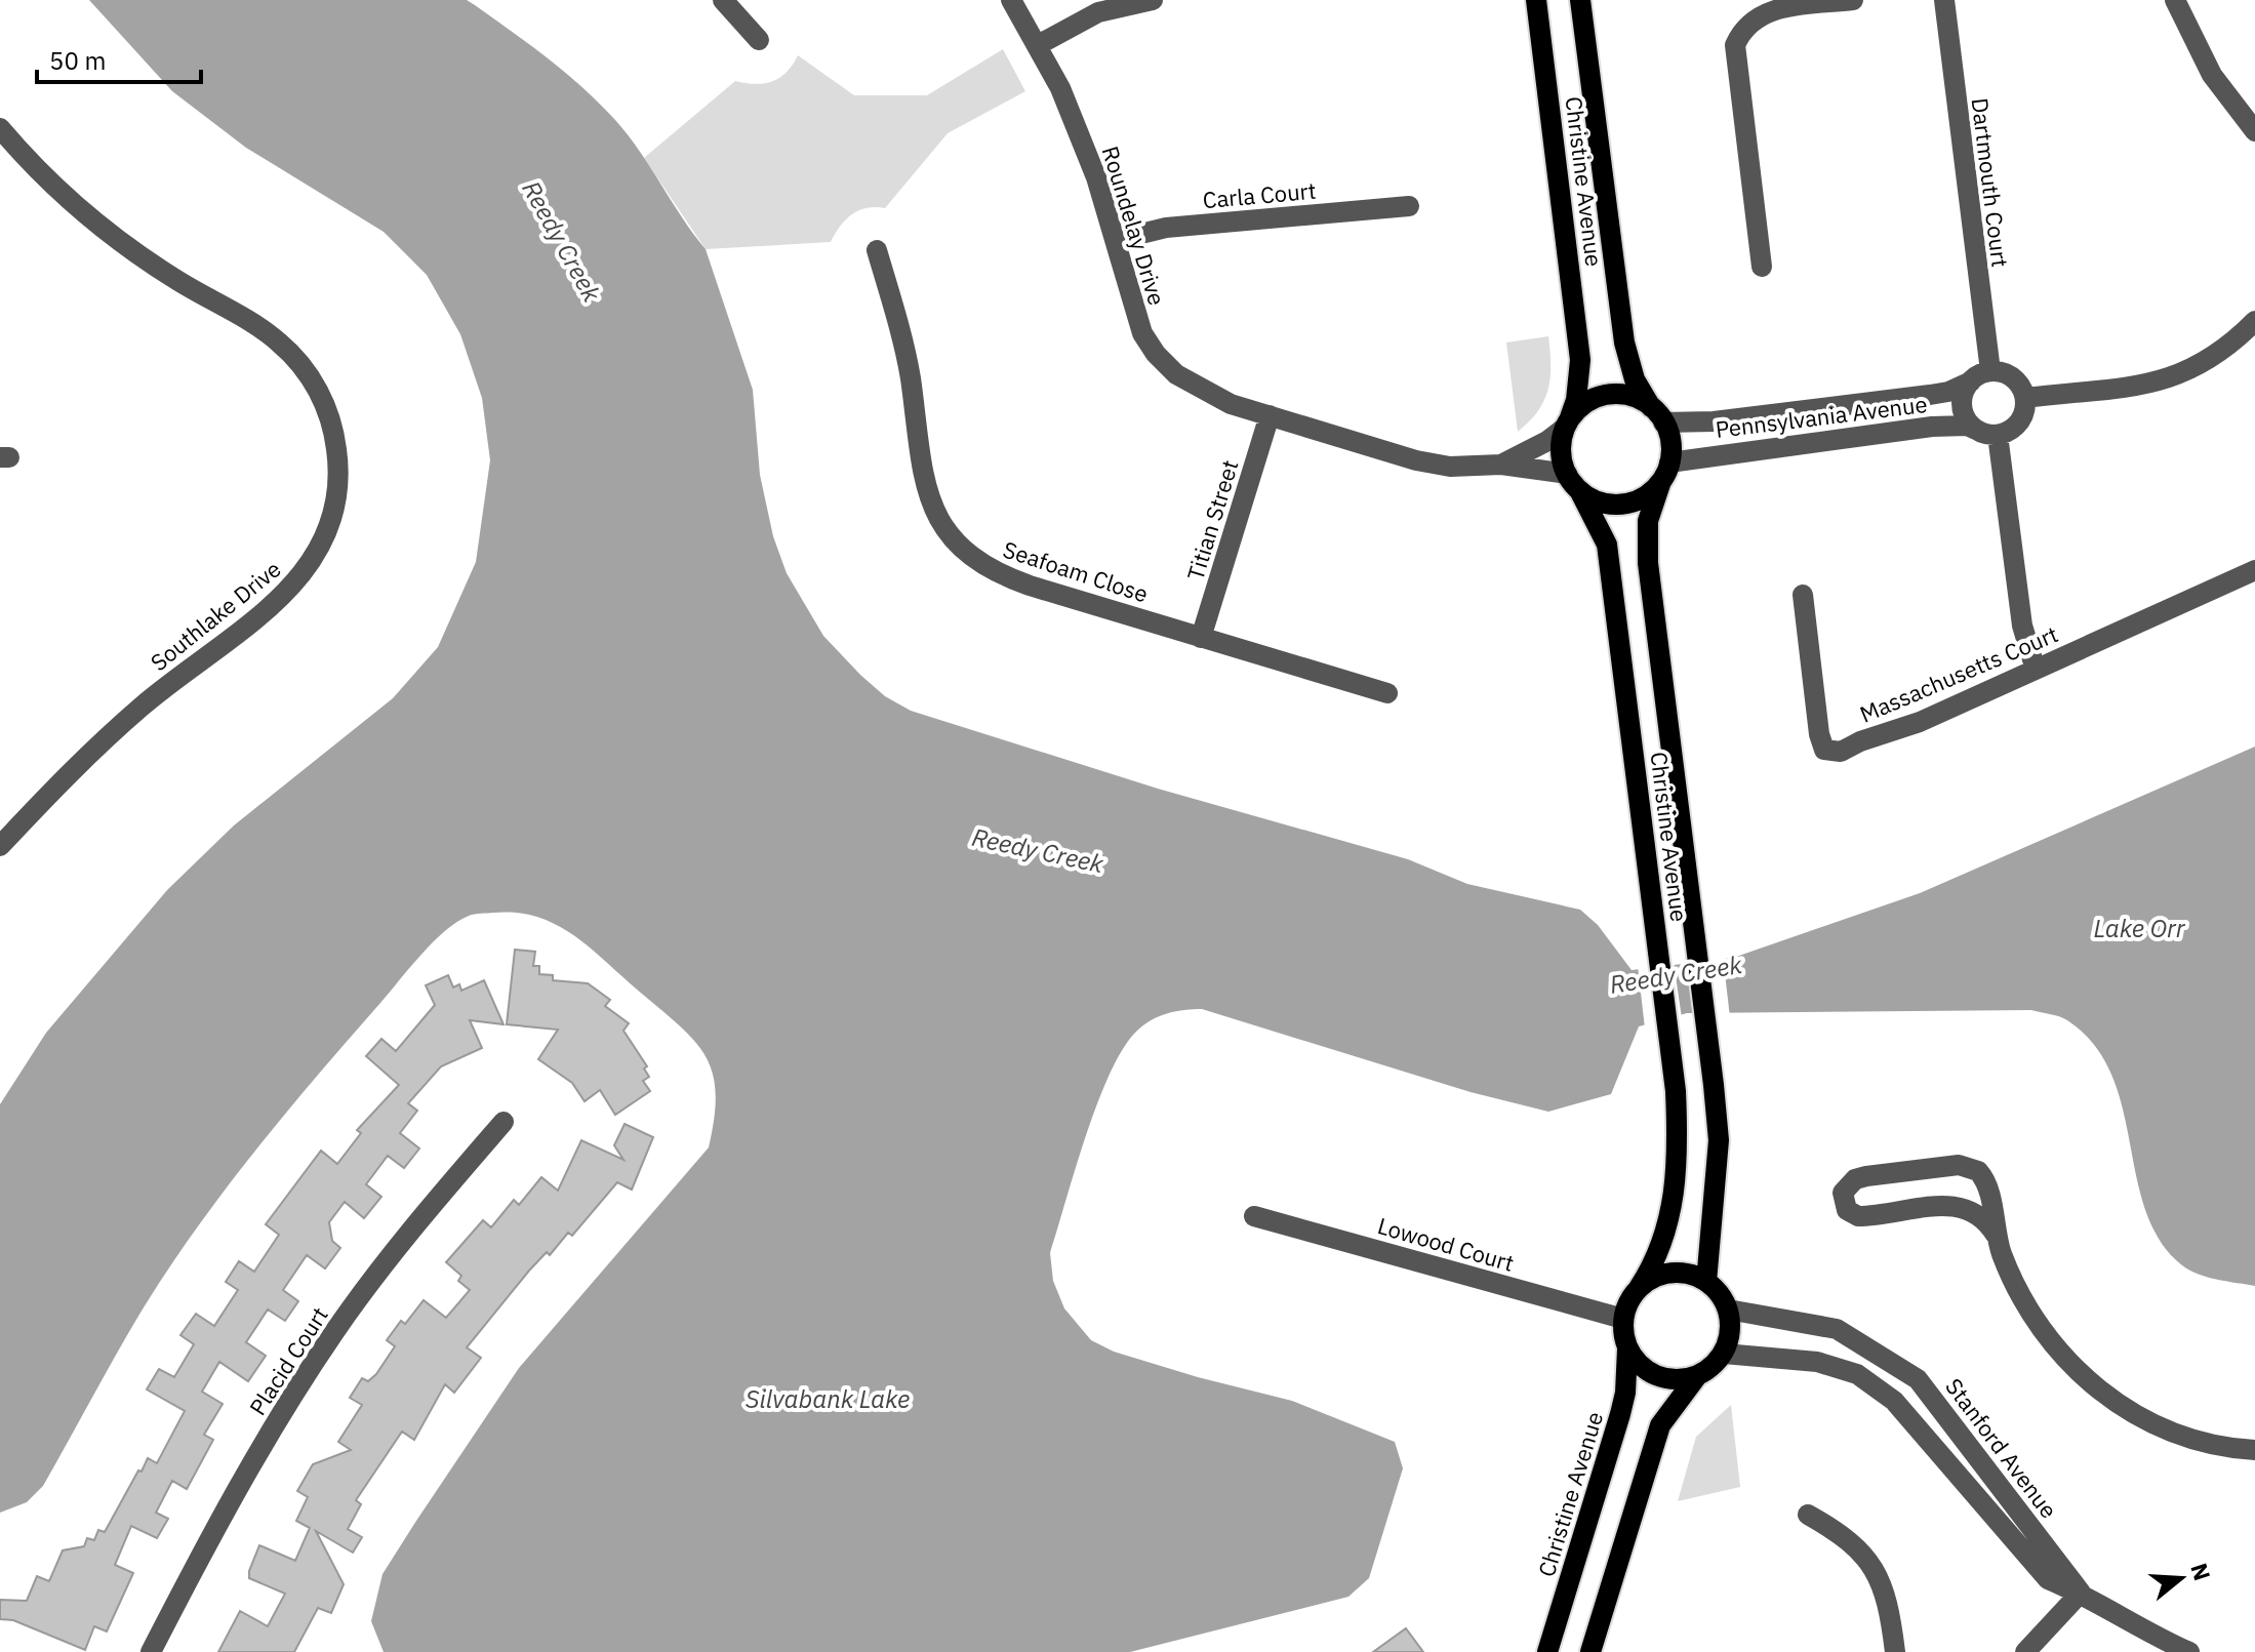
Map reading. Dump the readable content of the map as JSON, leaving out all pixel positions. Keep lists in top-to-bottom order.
{
  "streets": {
    "main road": ["Christine Avenue"],
    "street": [
      "Dartmouth Court",
      "Carla Court",
      "Roundelay Drive",
      "Pennsylvania Avenue",
      "Titian Street",
      "Seafoam Close",
      "Southlake Drive",
      "Massachusetts Court",
      "Lowood Court",
      "Placid Court",
      "Stanford Avenue"
    ]
  },
  "crossings": [
    ["Christine Avenue", "Roundelay Drive"],
    ["Christine Avenue", "Pennsylvania Avenue"],
    ["Christine Avenue", "Lowood Court"],
    ["Christine Avenue", "Stanford Avenue"],
    ["Dartmouth Court", "Pennsylvania Avenue"],
    ["Carla Court", "Roundelay Drive"],
    ["Roundelay Drive", "Pennsylvania Avenue"],
    ["Roundelay Drive", "Titian Street"],
    ["Titian Street", "Seafoam Close"],
    ["Lowood Court", "Stanford Avenue"]
  ],
  "water": ["Reedy Creek", "Lake Orr", "Silvabank Lake"],
  "scale_bar": "50 m",
  "north": "right"
}
